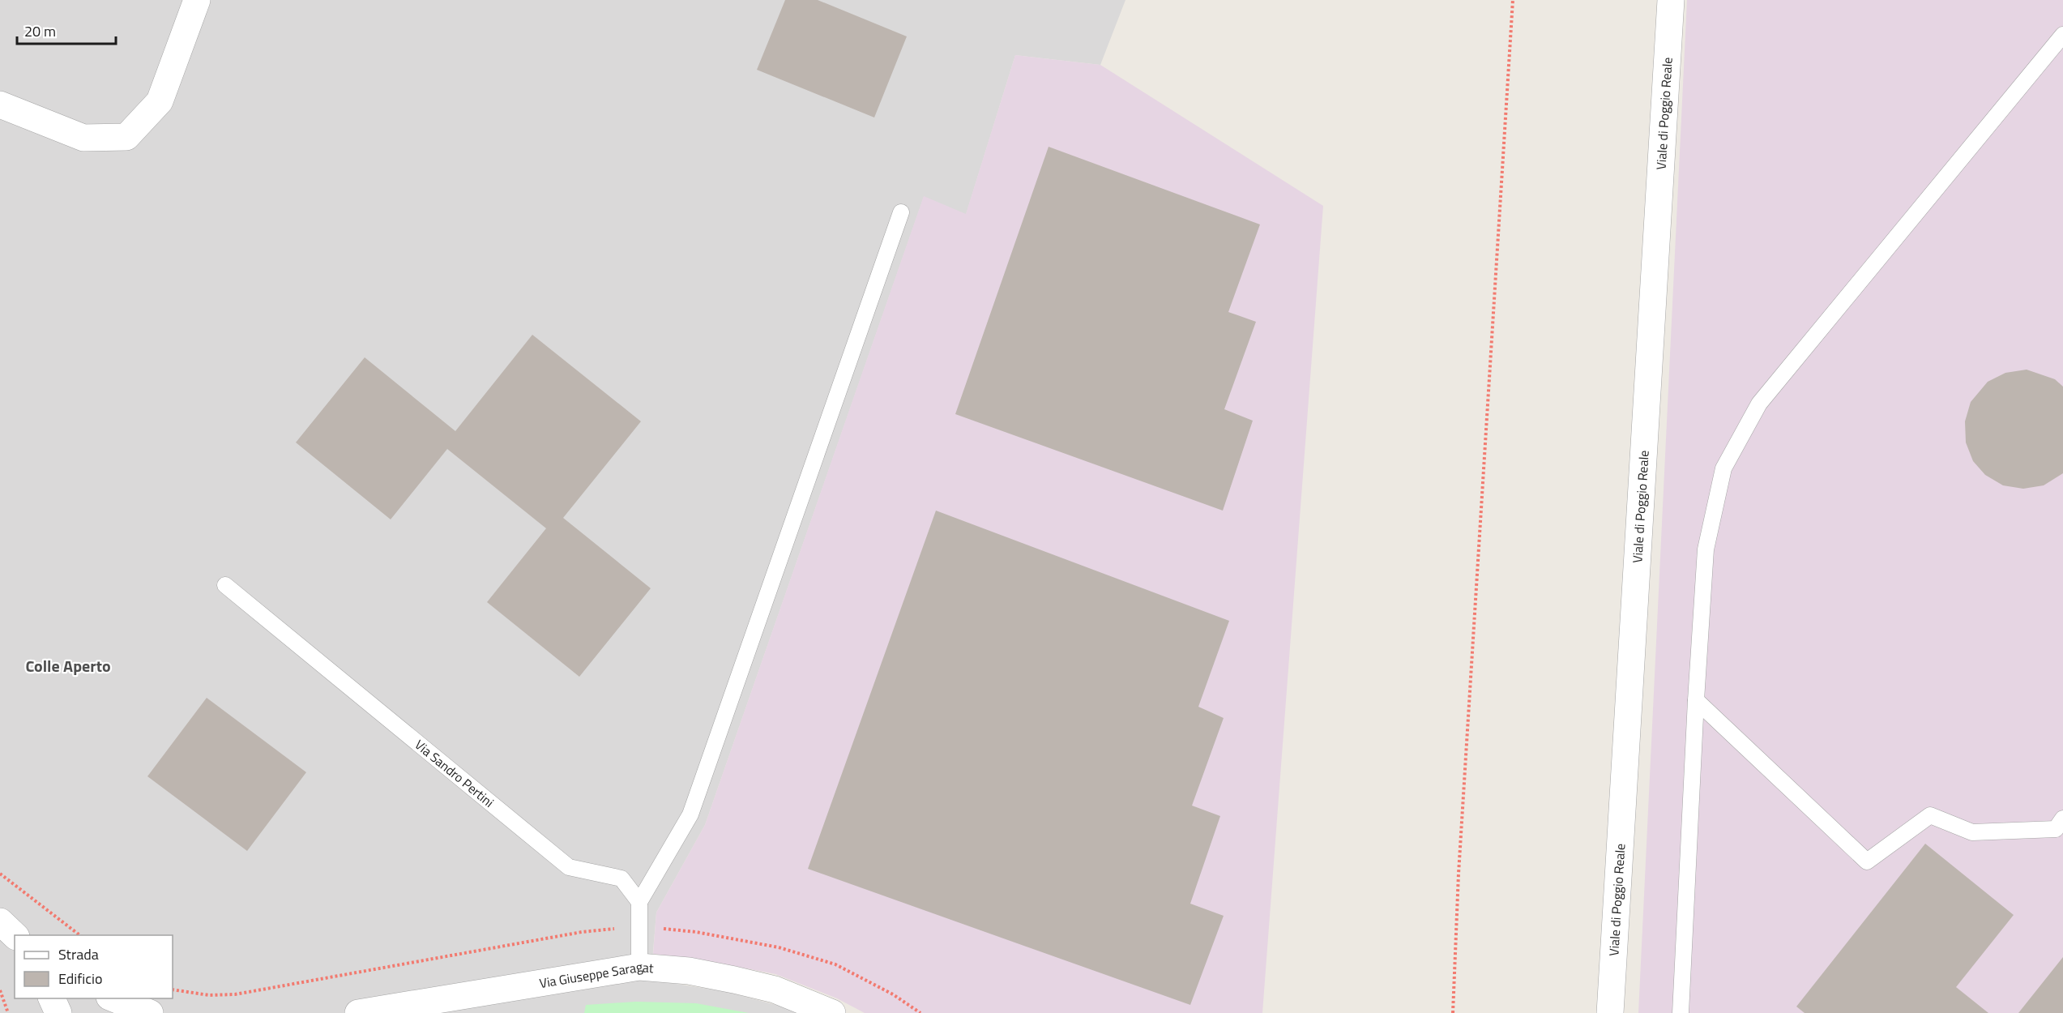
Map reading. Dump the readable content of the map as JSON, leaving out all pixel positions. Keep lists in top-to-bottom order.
{
  "streets": {
    "street": ["Viale di Poggio Reale", "Via Giuseppe Saragat"],
    "lane": ["Via Sandro Pertini"]
  },
  "districts": ["Colle Aperto"],
  "legend": ["Strada", "Edificio"],
  "scale_bar": "20 m"
}
